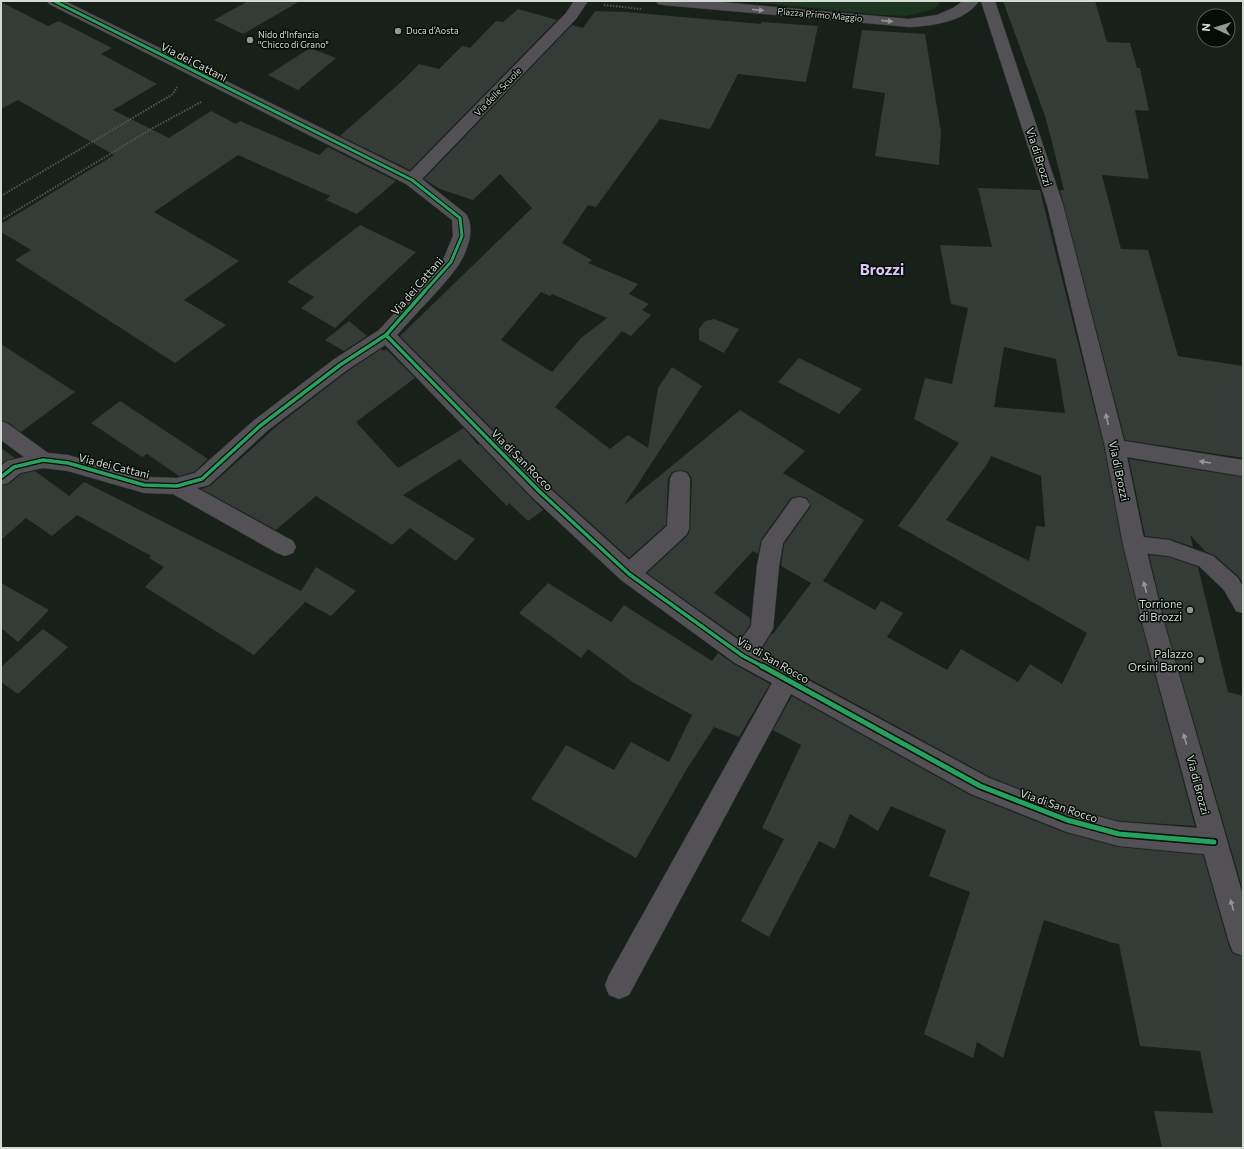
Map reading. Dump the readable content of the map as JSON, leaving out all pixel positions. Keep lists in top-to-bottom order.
{
  "streets": {
    "street": [
      "Piazza Primo Maggio",
      "Via dei Cattani",
      "Via delle Scuole",
      "Via di Brozzi",
      "Via di San Rocco"
    ]
  },
  "crossings": [
    ["Via dei Cattani", "Via delle Scuole"],
    ["Via dei Cattani", "Via di San Rocco"],
    ["Via di Brozzi", "Via di San Rocco"]
  ],
  "one_way": ["Piazza Primo Maggio", "Via di Brozzi"],
  "districts": ["Brozzi"],
  "places": [
    "Duca d’Aosta",
    "Nido d'Infanzia \"Chicco di Grano\"",
    "Torrione di Brozzi",
    "Palazzo Orsini Baroni"
  ],
  "north": "left"
}
